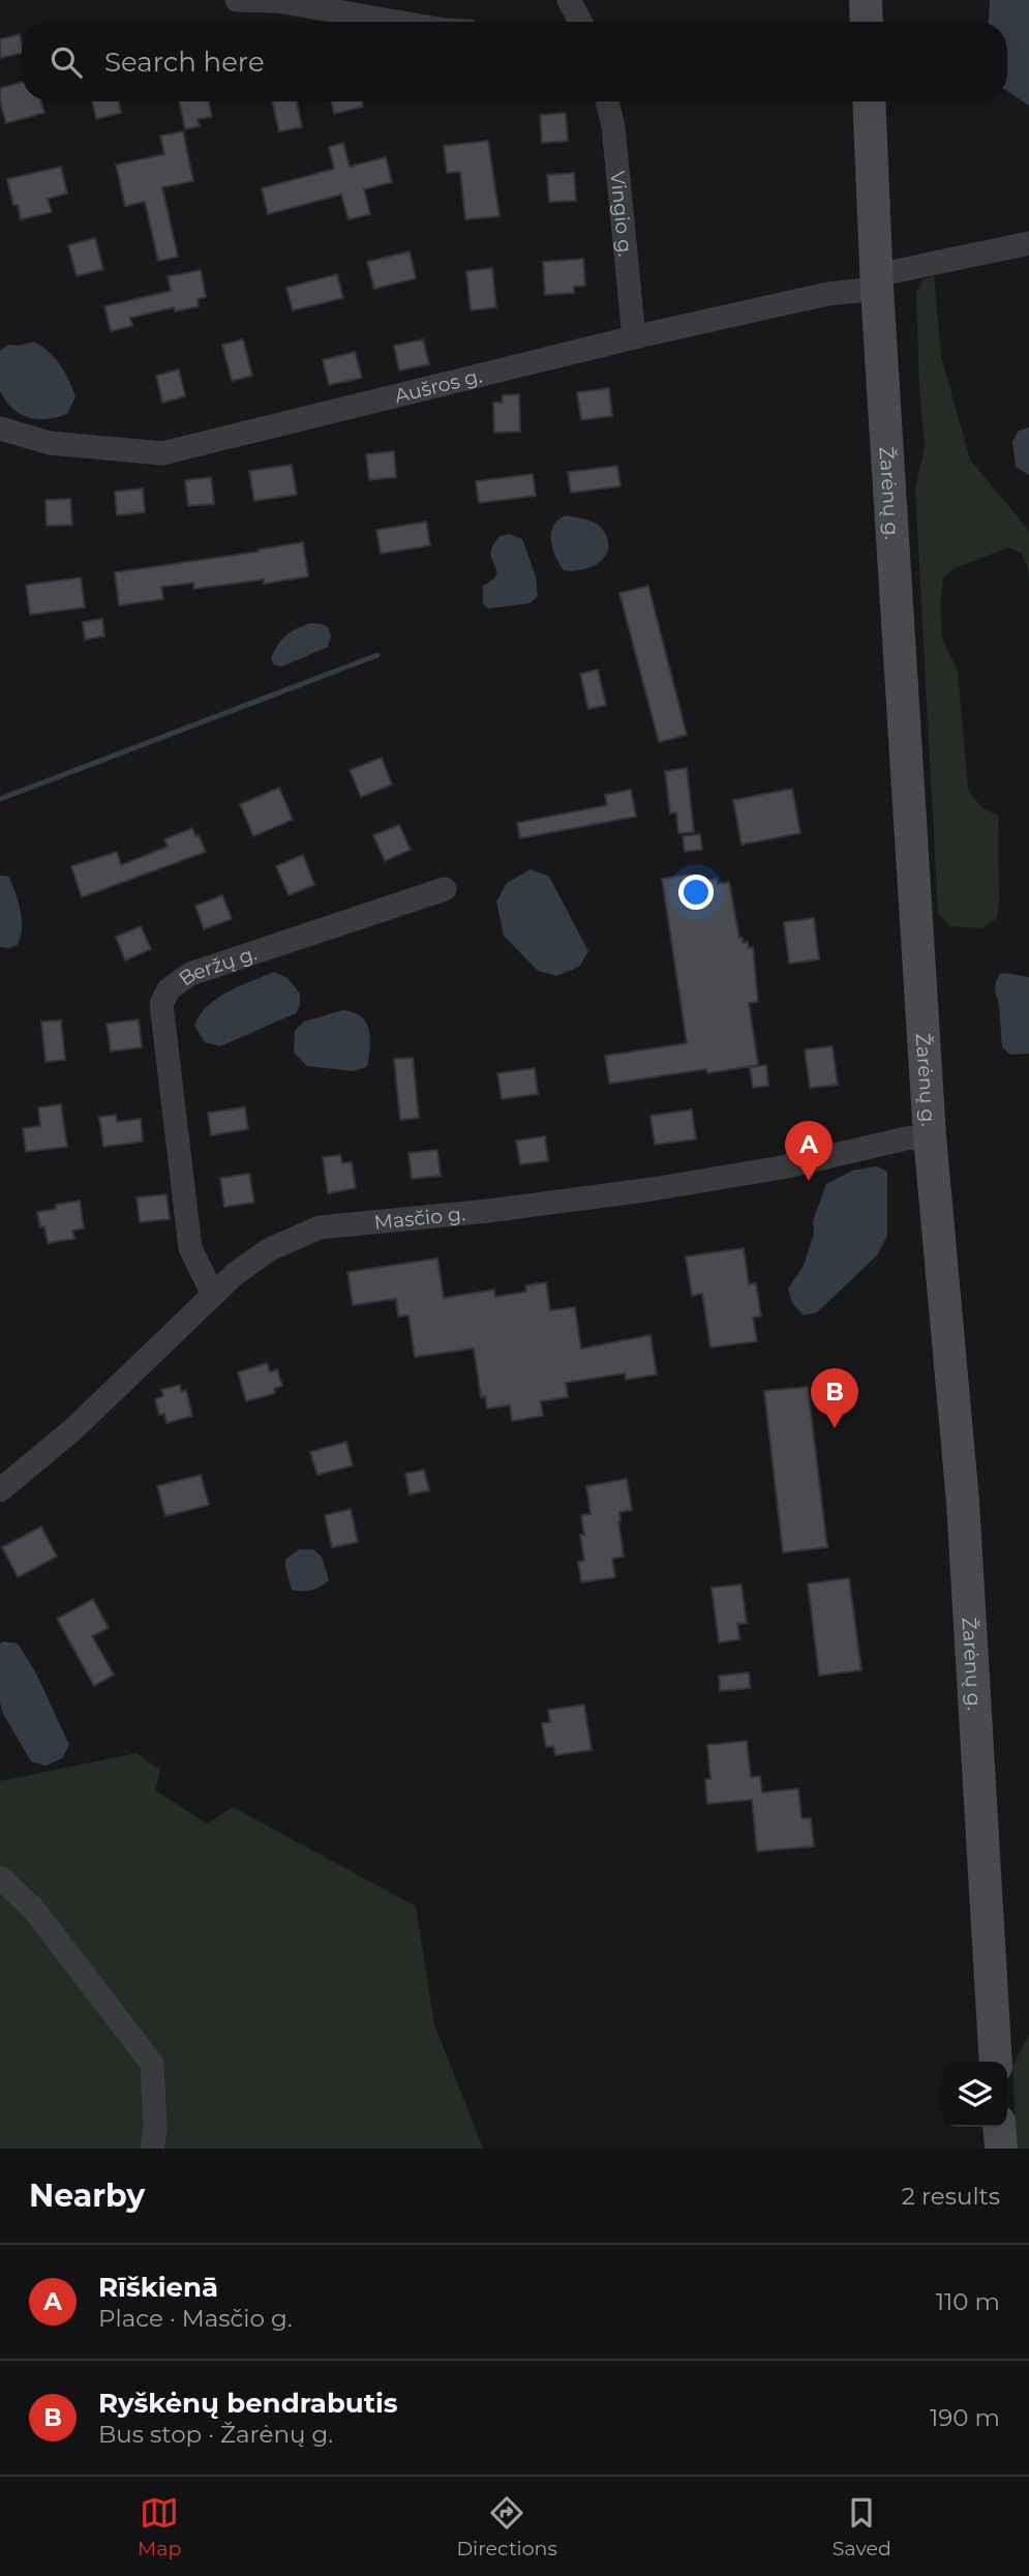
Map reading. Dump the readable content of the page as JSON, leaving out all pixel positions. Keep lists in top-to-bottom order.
{
  "streets": {
    "main road": ["Žarėnų g."],
    "street": [
      "Vingio g.",
      "Aušros g.",
      "Beržų g.",
      "Masčio g."
    ]
  },
  "crossings": [
    ["Vingio g.", "Aušros g."],
    ["Aušros g.", "Žarėnų g."],
    ["Žarėnų g.", "Masčio g."],
    ["Beržų g.", "Masčio g."]
  ],
  "page": {
    "search": "Search here",
    "pins": ["A", "B"],
    "heading": ["Nearby", "2 results"],
    "list": [
      {
        "mark": "A",
        "name": "Rīškienā",
        "note": "Place · Masčio g.",
        "value": "110 m"
      },
      {
        "mark": "B",
        "name": "Ryškėnų bendrabutis",
        "note": "Bus stop · Žarėnų g.",
        "value": "190 m"
      }
    ],
    "nav": ["Map", "Directions", "Saved"]
  }
}
